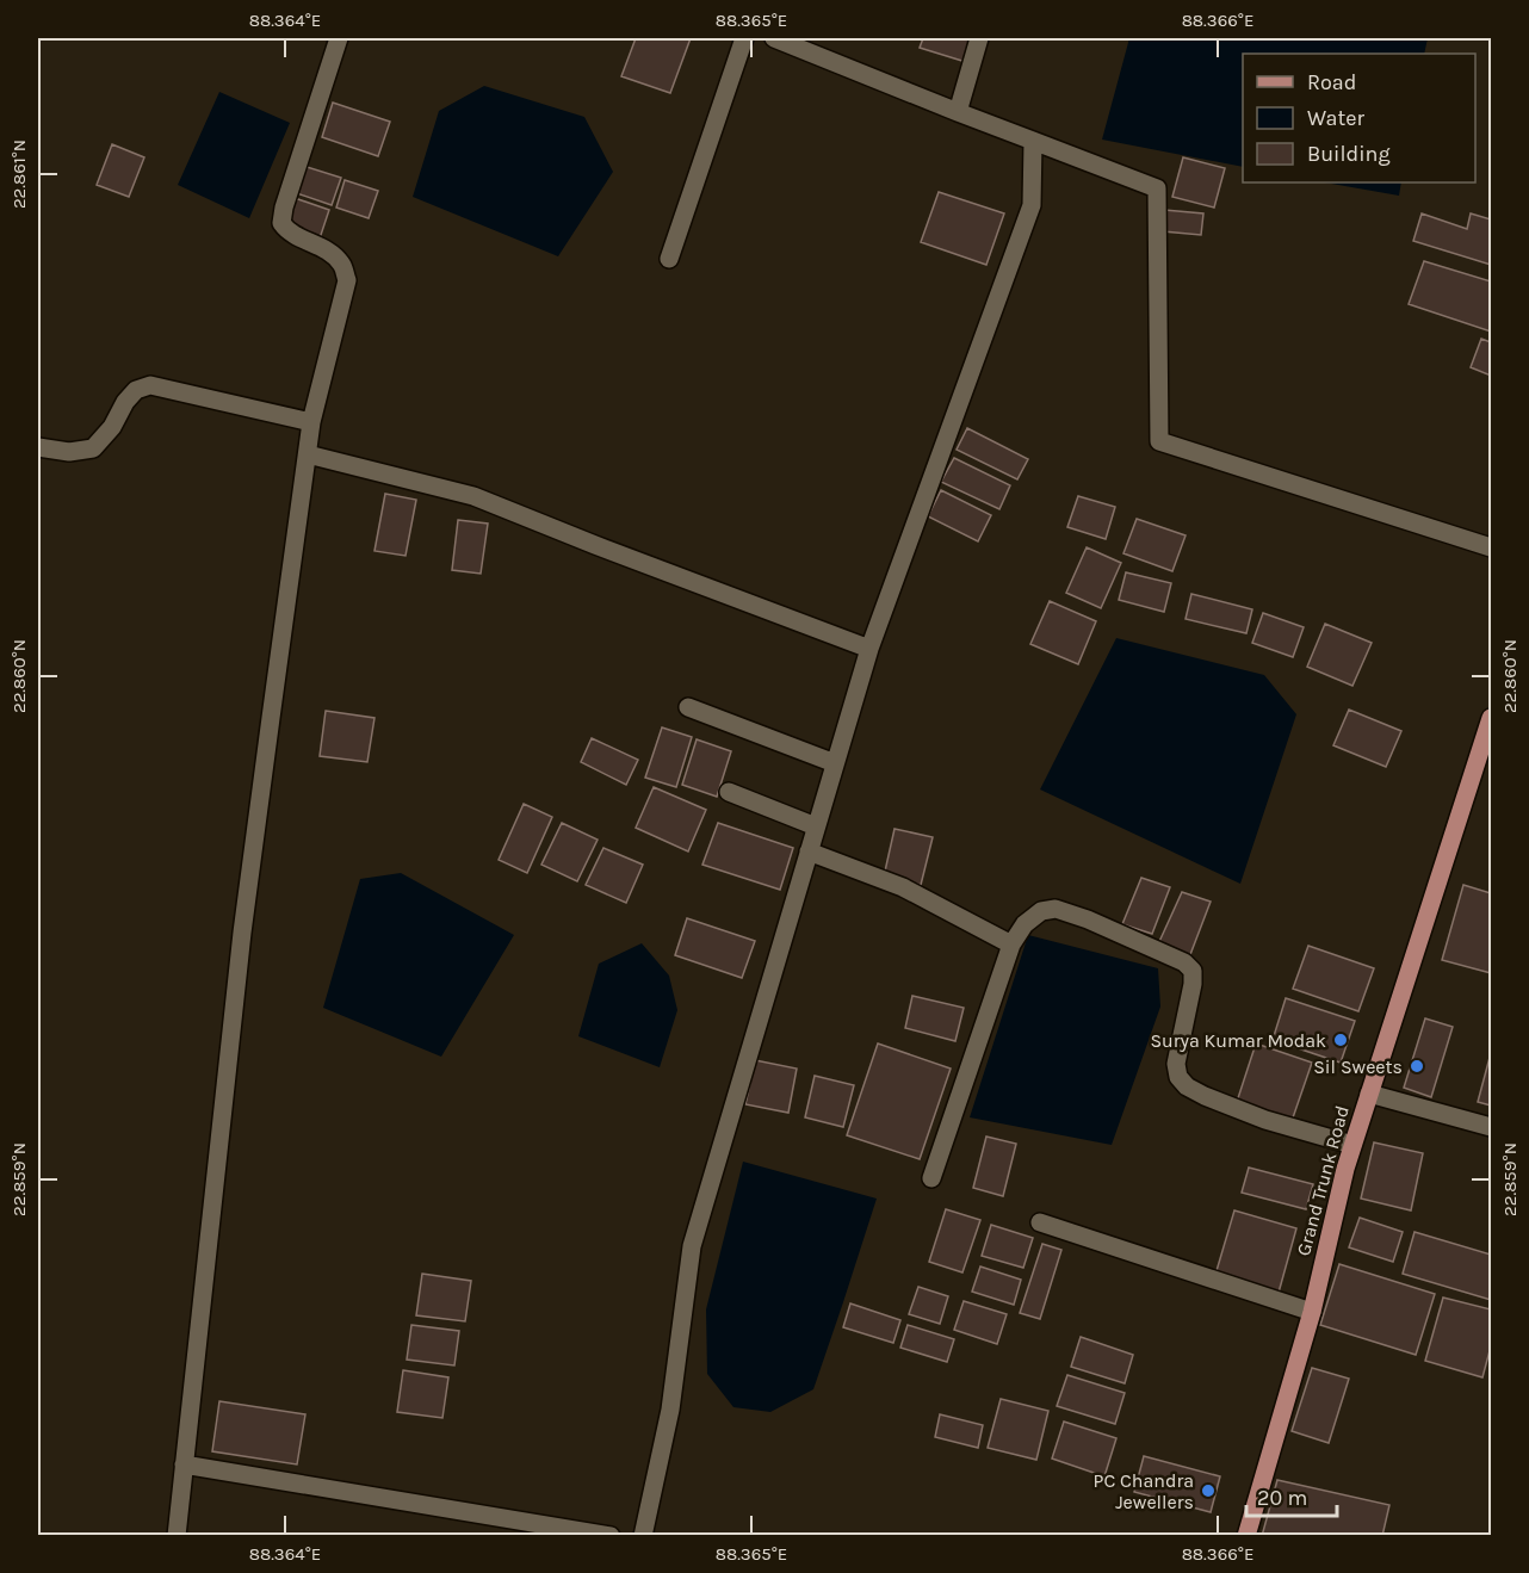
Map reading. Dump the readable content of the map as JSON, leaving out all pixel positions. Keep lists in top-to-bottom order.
{
  "streets": {
    "main road": ["Grand Trunk Road"]
  },
  "places": ["Surya Kumar Modak", "Sil Sweets", "PC Chandra Jewellers"],
  "legend": ["Road", "Water", "Building"],
  "scale_bar": "20 m",
  "coordinates": [
    "88.364°E",
    "88.365°E",
    "88.366°E",
    "22.861°N",
    "22.860°N",
    "22.859°N"
  ]
}
